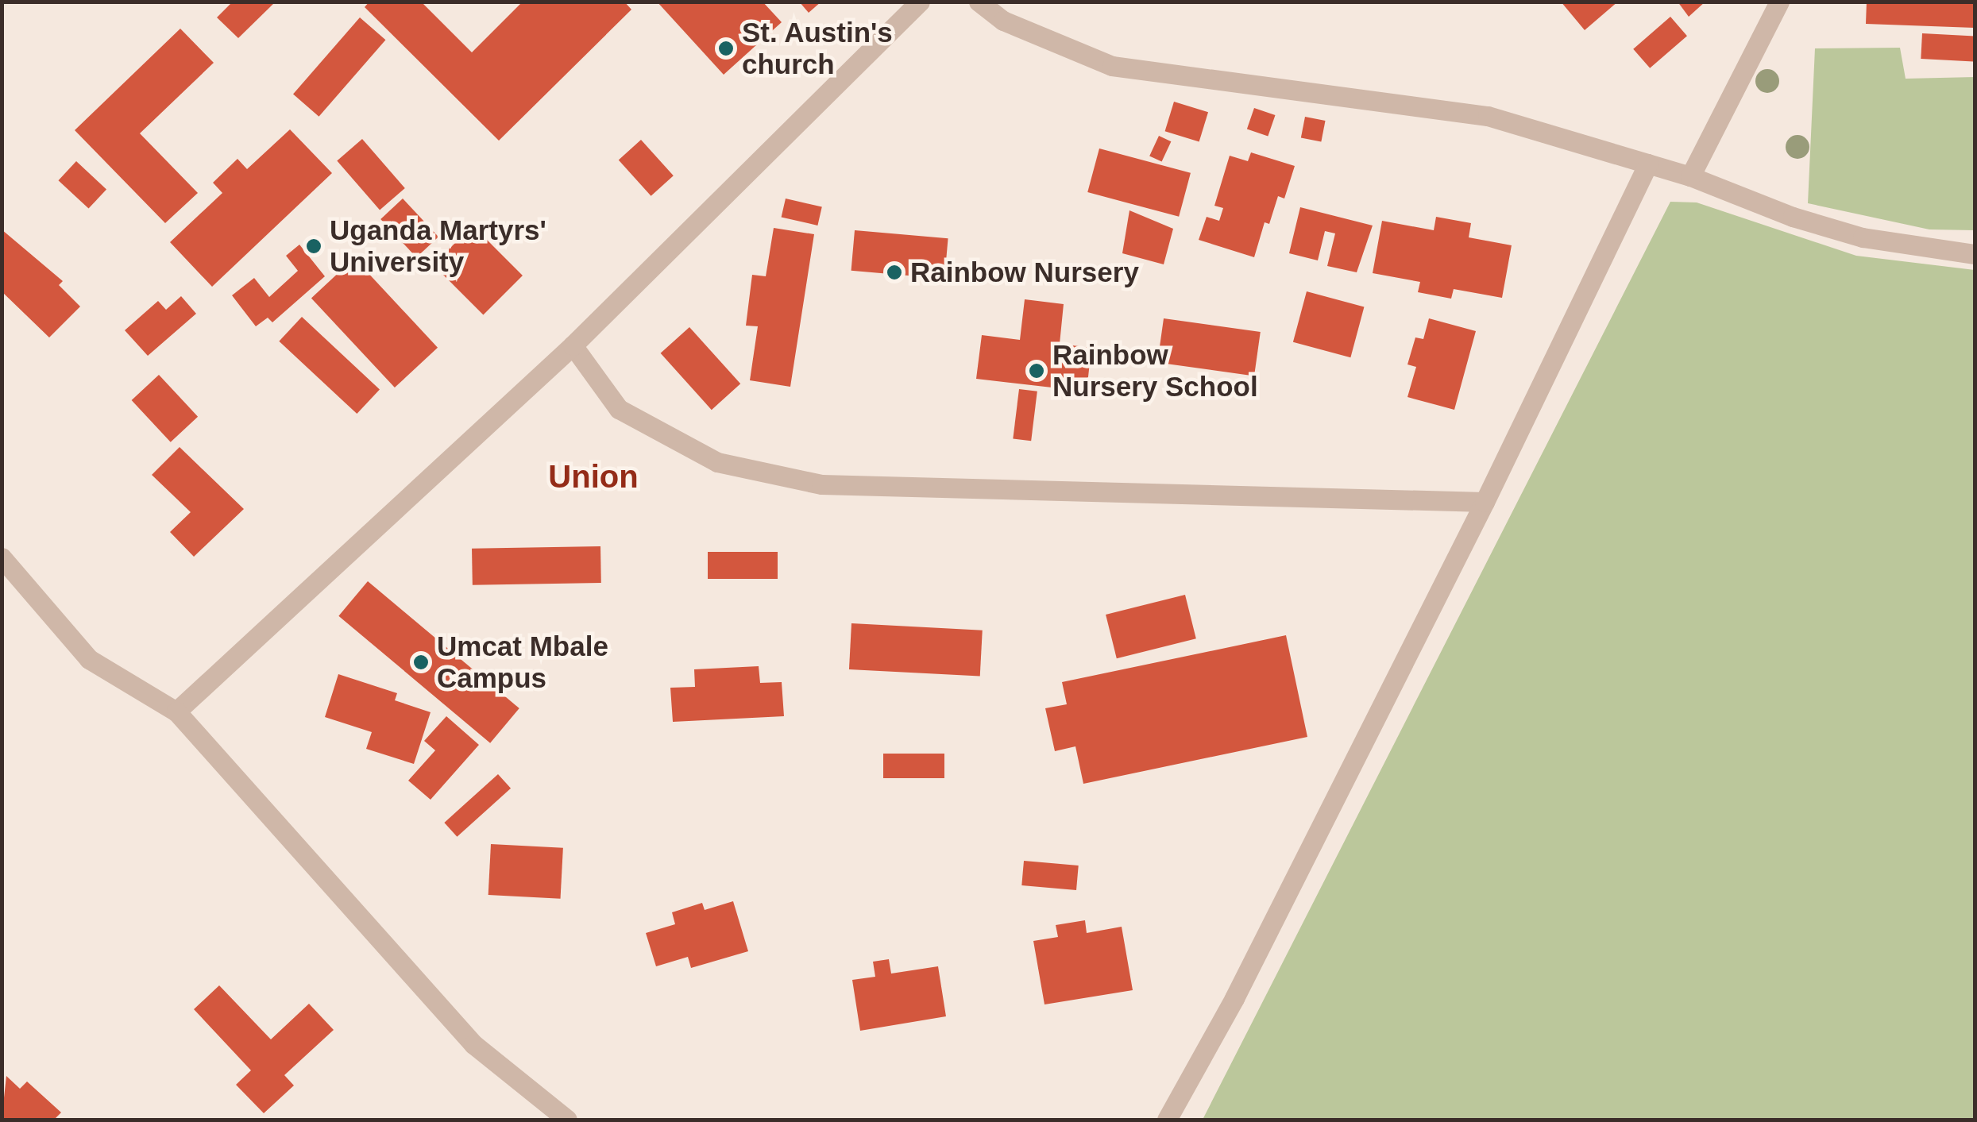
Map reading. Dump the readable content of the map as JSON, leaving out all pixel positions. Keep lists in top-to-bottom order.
{
  "districts": ["Union"],
  "places": [
    "St. Austin's church",
    "Uganda Martyrs' University",
    "Rainbow Nursery",
    "Rainbow Nursery School",
    "Umcat Mbale Campus"
  ]
}
